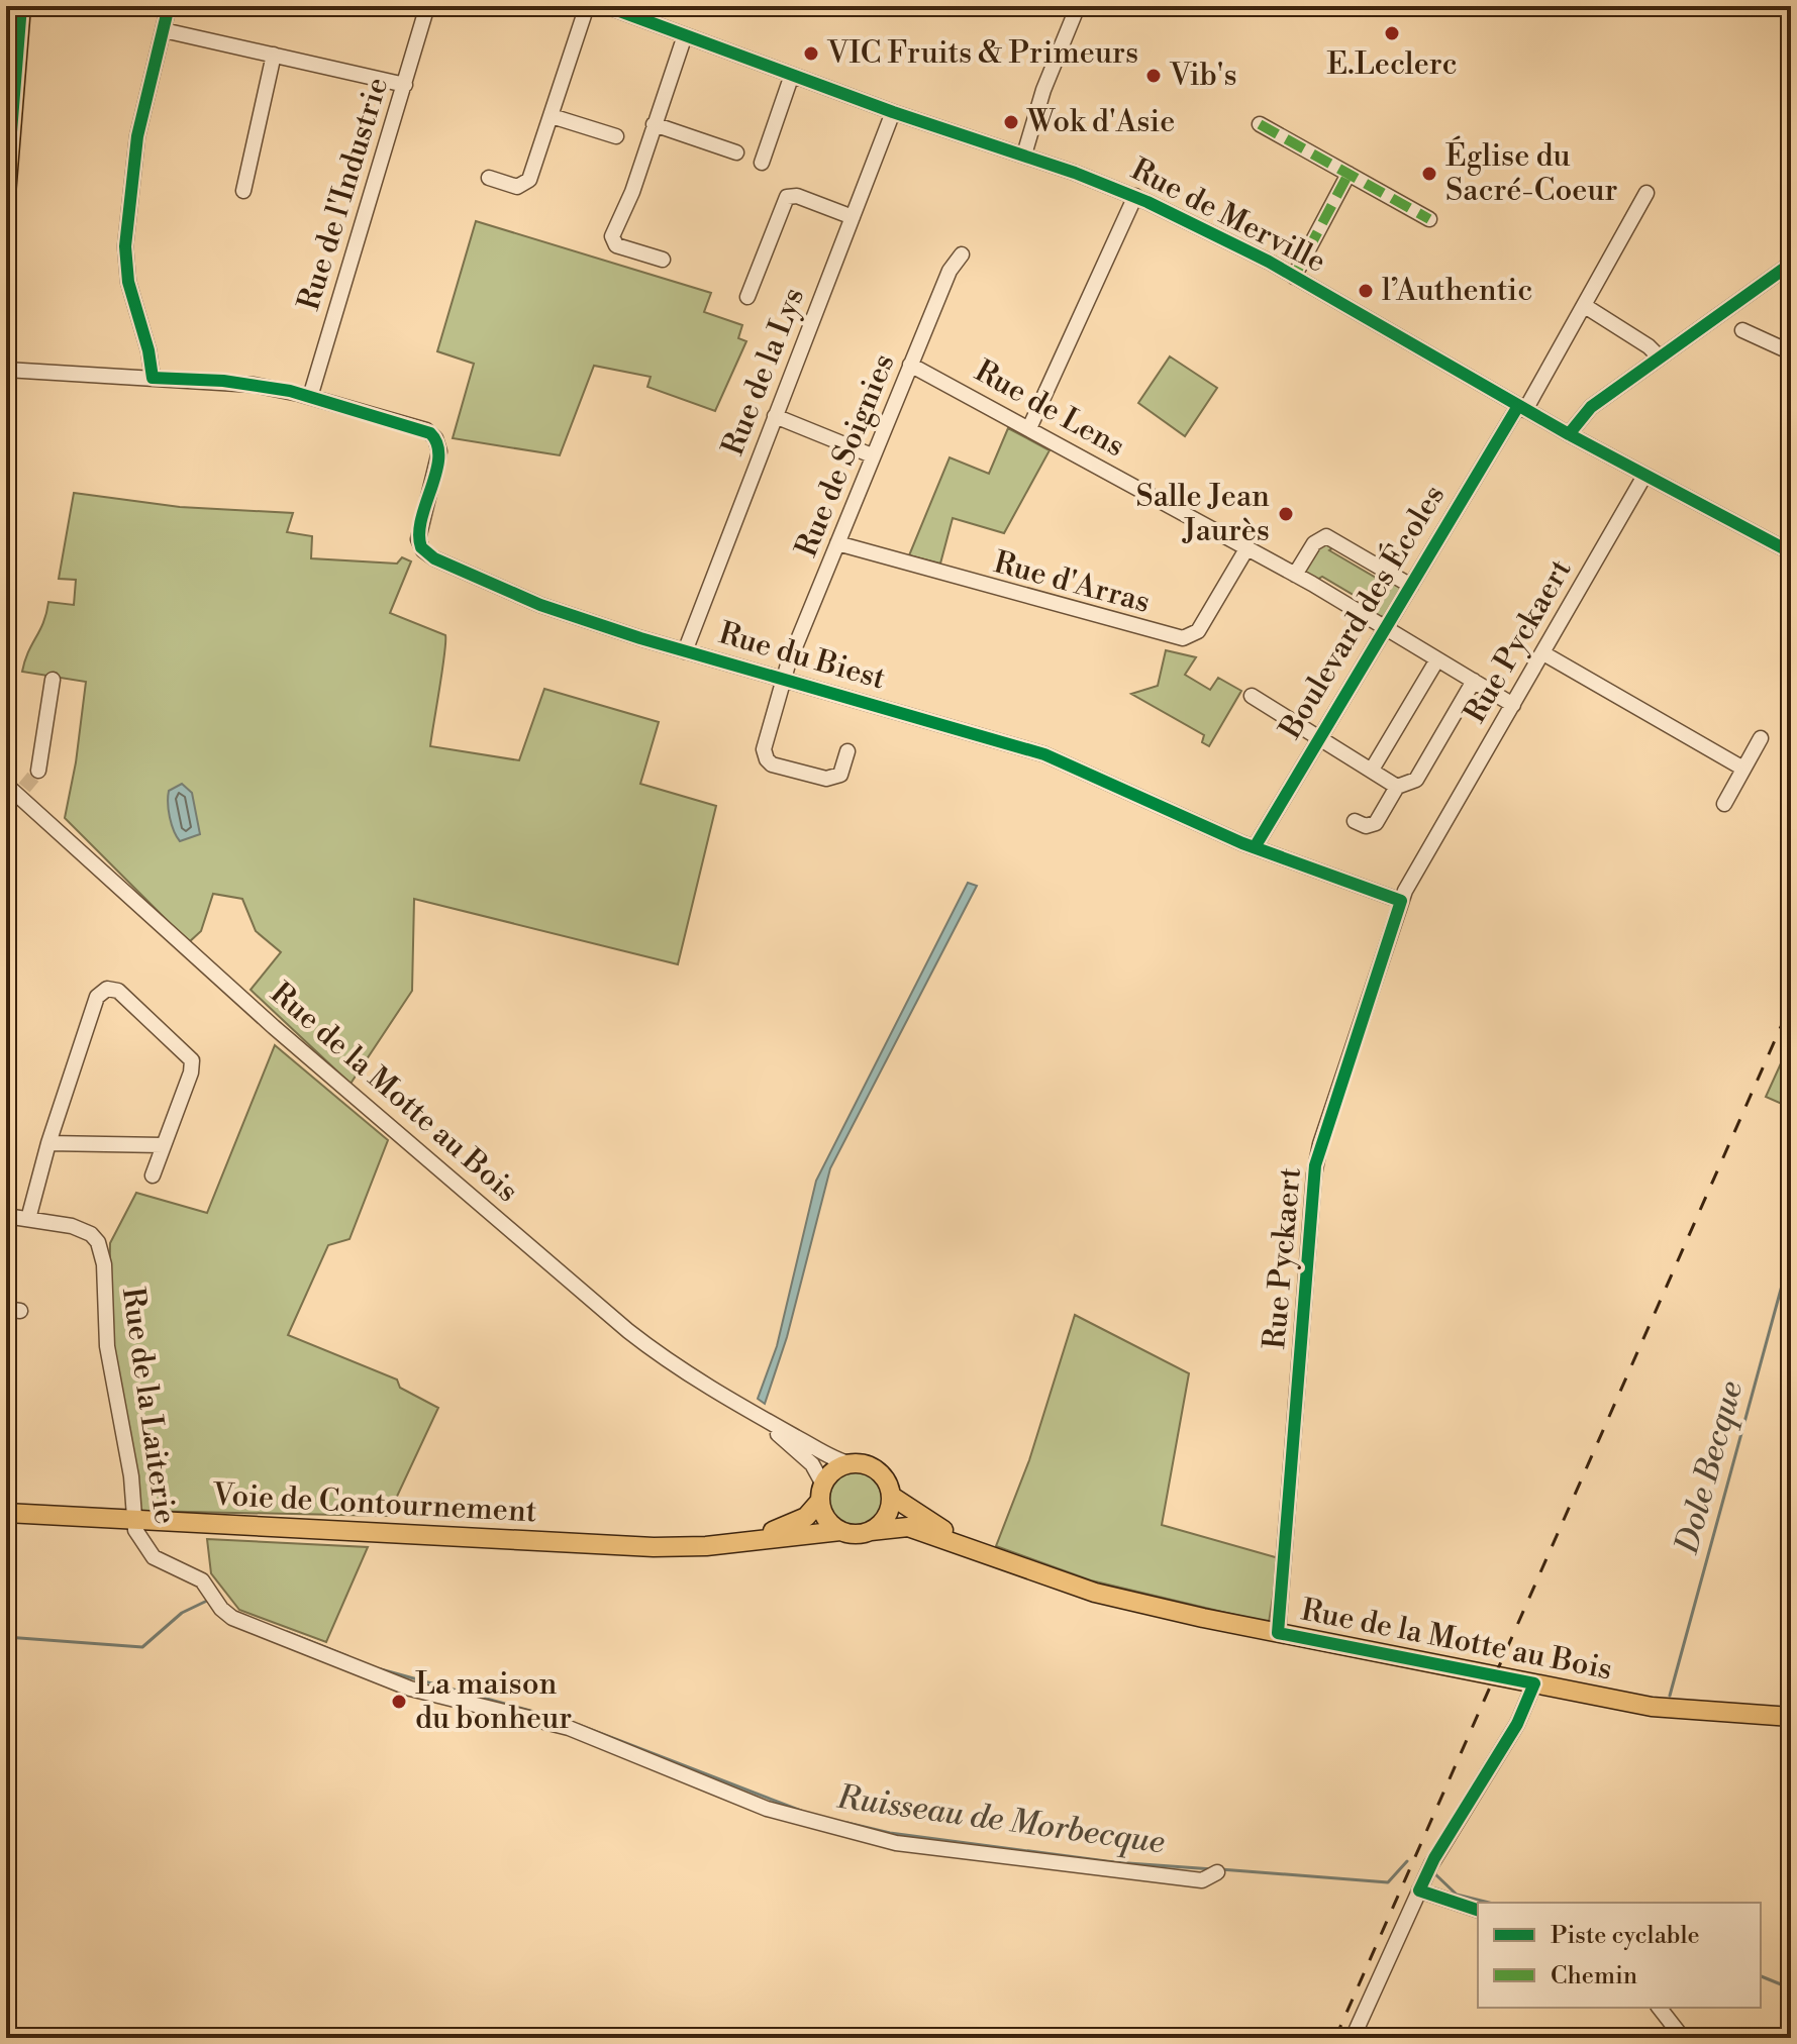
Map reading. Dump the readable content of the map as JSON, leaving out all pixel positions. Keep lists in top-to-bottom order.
{
  "streets": {
    "main road": ["Rue de la Motte au Bois", "Voie de Contournement"],
    "street": [
      "Rue de l'Industrie",
      "Rue de Merville",
      "Rue de la Lys",
      "Rue de Lens",
      "Rue de Soignies",
      "Rue d'Arras",
      "Boulevard des Écoles",
      "Rue Pyckaert",
      "Rue du Biest",
      "Rue de la Laiterie"
    ]
  },
  "crossings": [
    ["Rue de l'Industrie", "Rue du Biest"],
    ["Rue de Merville", "Rue de la Lys"],
    ["Rue de Merville", "Boulevard des Écoles"],
    ["Rue de Merville", "Rue Pyckaert"],
    ["Rue de la Lys", "Rue du Biest"],
    ["Rue de Lens", "Rue de Soignies"],
    ["Rue de Lens", "Rue d'Arras"],
    ["Rue de Lens", "Boulevard des Écoles"],
    ["Rue de Lens", "Rue Pyckaert"],
    ["Rue de Soignies", "Rue d'Arras"],
    ["Rue de Soignies", "Rue du Biest"],
    ["Boulevard des Écoles", "Rue du Biest"],
    ["Rue Pyckaert", "Rue du Biest"],
    ["Rue Pyckaert", "Rue de la Motte au Bois"],
    ["Rue de la Laiterie", "Voie de Contournement"]
  ],
  "water": ["Dole Becque", "Ruisseau de Morbecque"],
  "places": [
    "E.Leclerc",
    "VIC Fruits & Primeurs",
    "Vib's",
    "Wok d'Asie",
    "Église du Sacré-Coeur",
    "l’Authentic",
    "Salle Jean Jaurès",
    "La maison du bonheur"
  ],
  "legend": ["Piste cyclable", "Chemin"]
}
